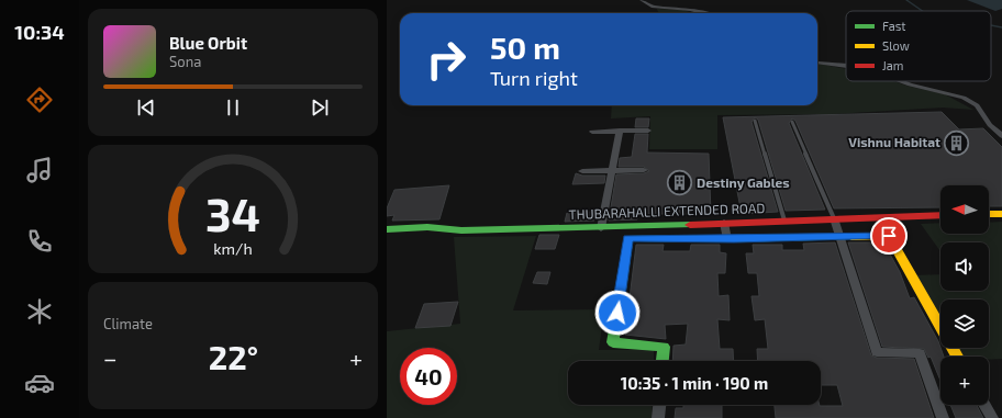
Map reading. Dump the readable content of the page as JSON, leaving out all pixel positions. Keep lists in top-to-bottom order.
{
  "streets": {
    "street": ["THUBARAHALLI EXTENDED ROAD"]
  },
  "places": {
    "building": ["Vishnu Habitat", "Destiny Gables"]
  },
  "legend": ["Fast", "Slow", "Jam"],
  "north": "left",
  "page": {
    "tabs": "10:34",
    "turn": ["50 m", "Turn right"],
    "song": ["Blue Orbit", "Sona"],
    "map_buttons": "+",
    "tile": "Climate",
    "heat": ["−", "22°", "+"],
    "limit": "40",
    "trip": "10:35 · 1 min · 190 m",
    "gauge": ["34", "km/h"]
  }
}
